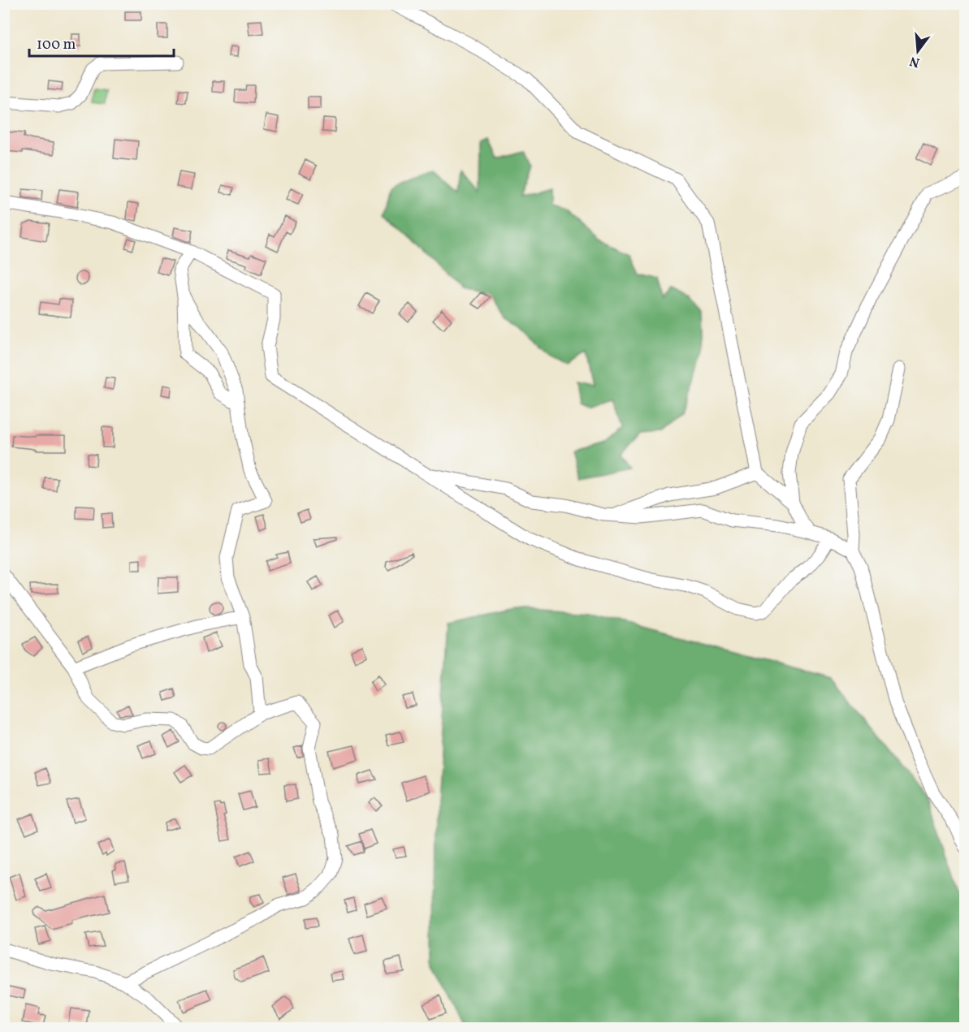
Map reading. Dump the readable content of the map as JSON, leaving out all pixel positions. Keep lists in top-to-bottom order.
{
  "scale_bar": "100 m",
  "north": "bottom"
}
